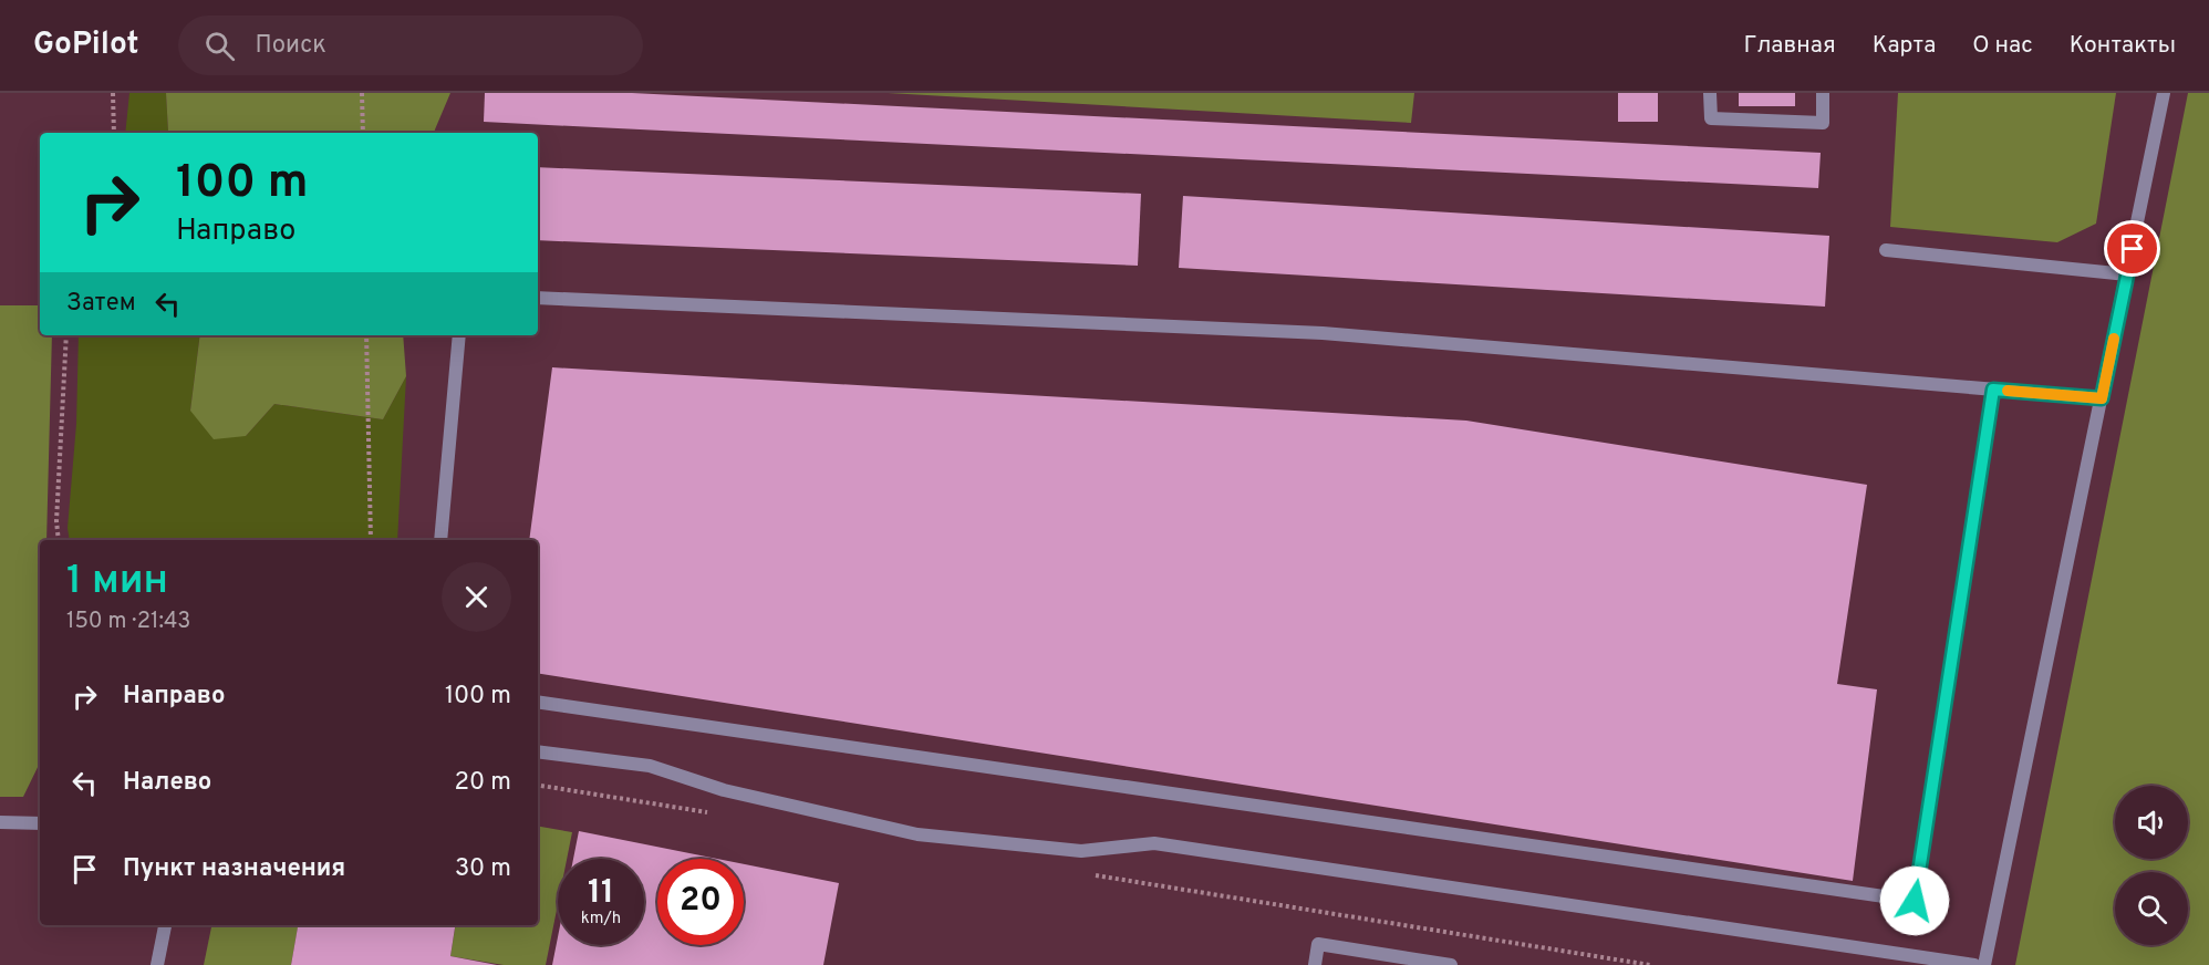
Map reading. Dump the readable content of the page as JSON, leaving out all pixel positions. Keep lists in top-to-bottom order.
{
  "page": {
    "header": "GoPilot",
    "search": "Поиск",
    "nav": [
      "Главная",
      "Карта",
      "О нас",
      "Контакты"
    ],
    "turn": ["100 m", "Направо"],
    "then": "Затем",
    "heading": ["1 мин", "150 m · 21:43"],
    "list": [
      {
        "name": "Направо",
        "value": "100 m"
      },
      {
        "name": "Налево",
        "value": "20 m"
      },
      {
        "name": "Пункт назначения",
        "value": "30 m"
      }
    ],
    "speed": "11 km/h",
    "limit": "20"
  }
}
